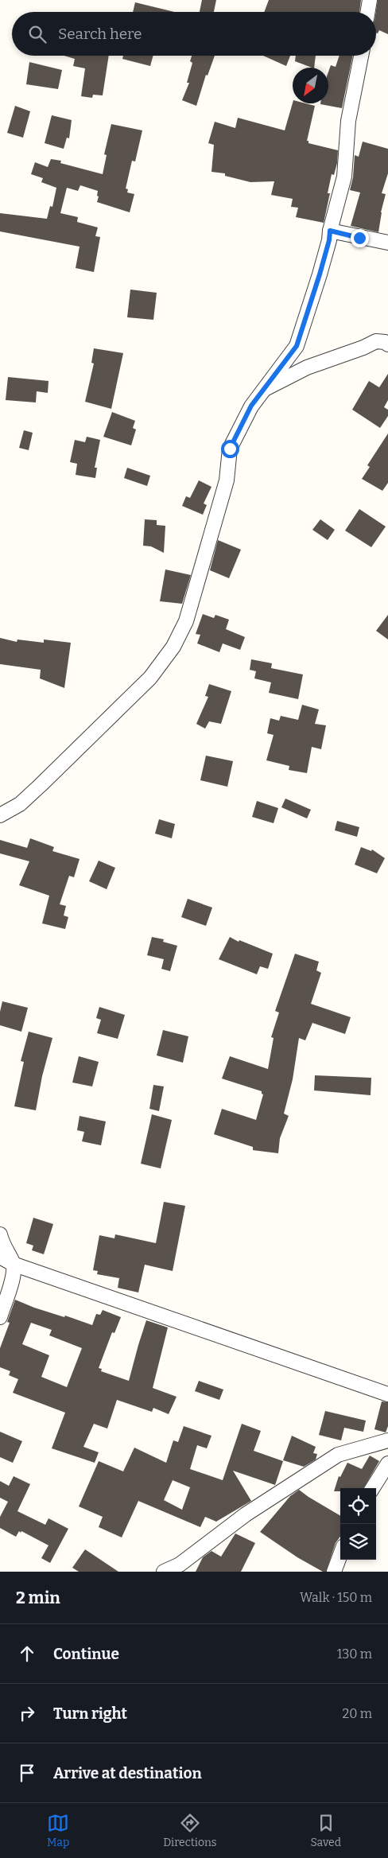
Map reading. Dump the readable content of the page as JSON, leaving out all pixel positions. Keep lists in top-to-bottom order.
{
  "north": "bottom left",
  "page": {
    "search": "Search here",
    "heading": ["2 min", "Walk · 150 m"],
    "list": [
      ["Continue", "130 m"],
      ["Turn right", "20 m"],
      "Arrive at destination"
    ],
    "nav": ["Map", "Directions", "Saved"]
  }
}
